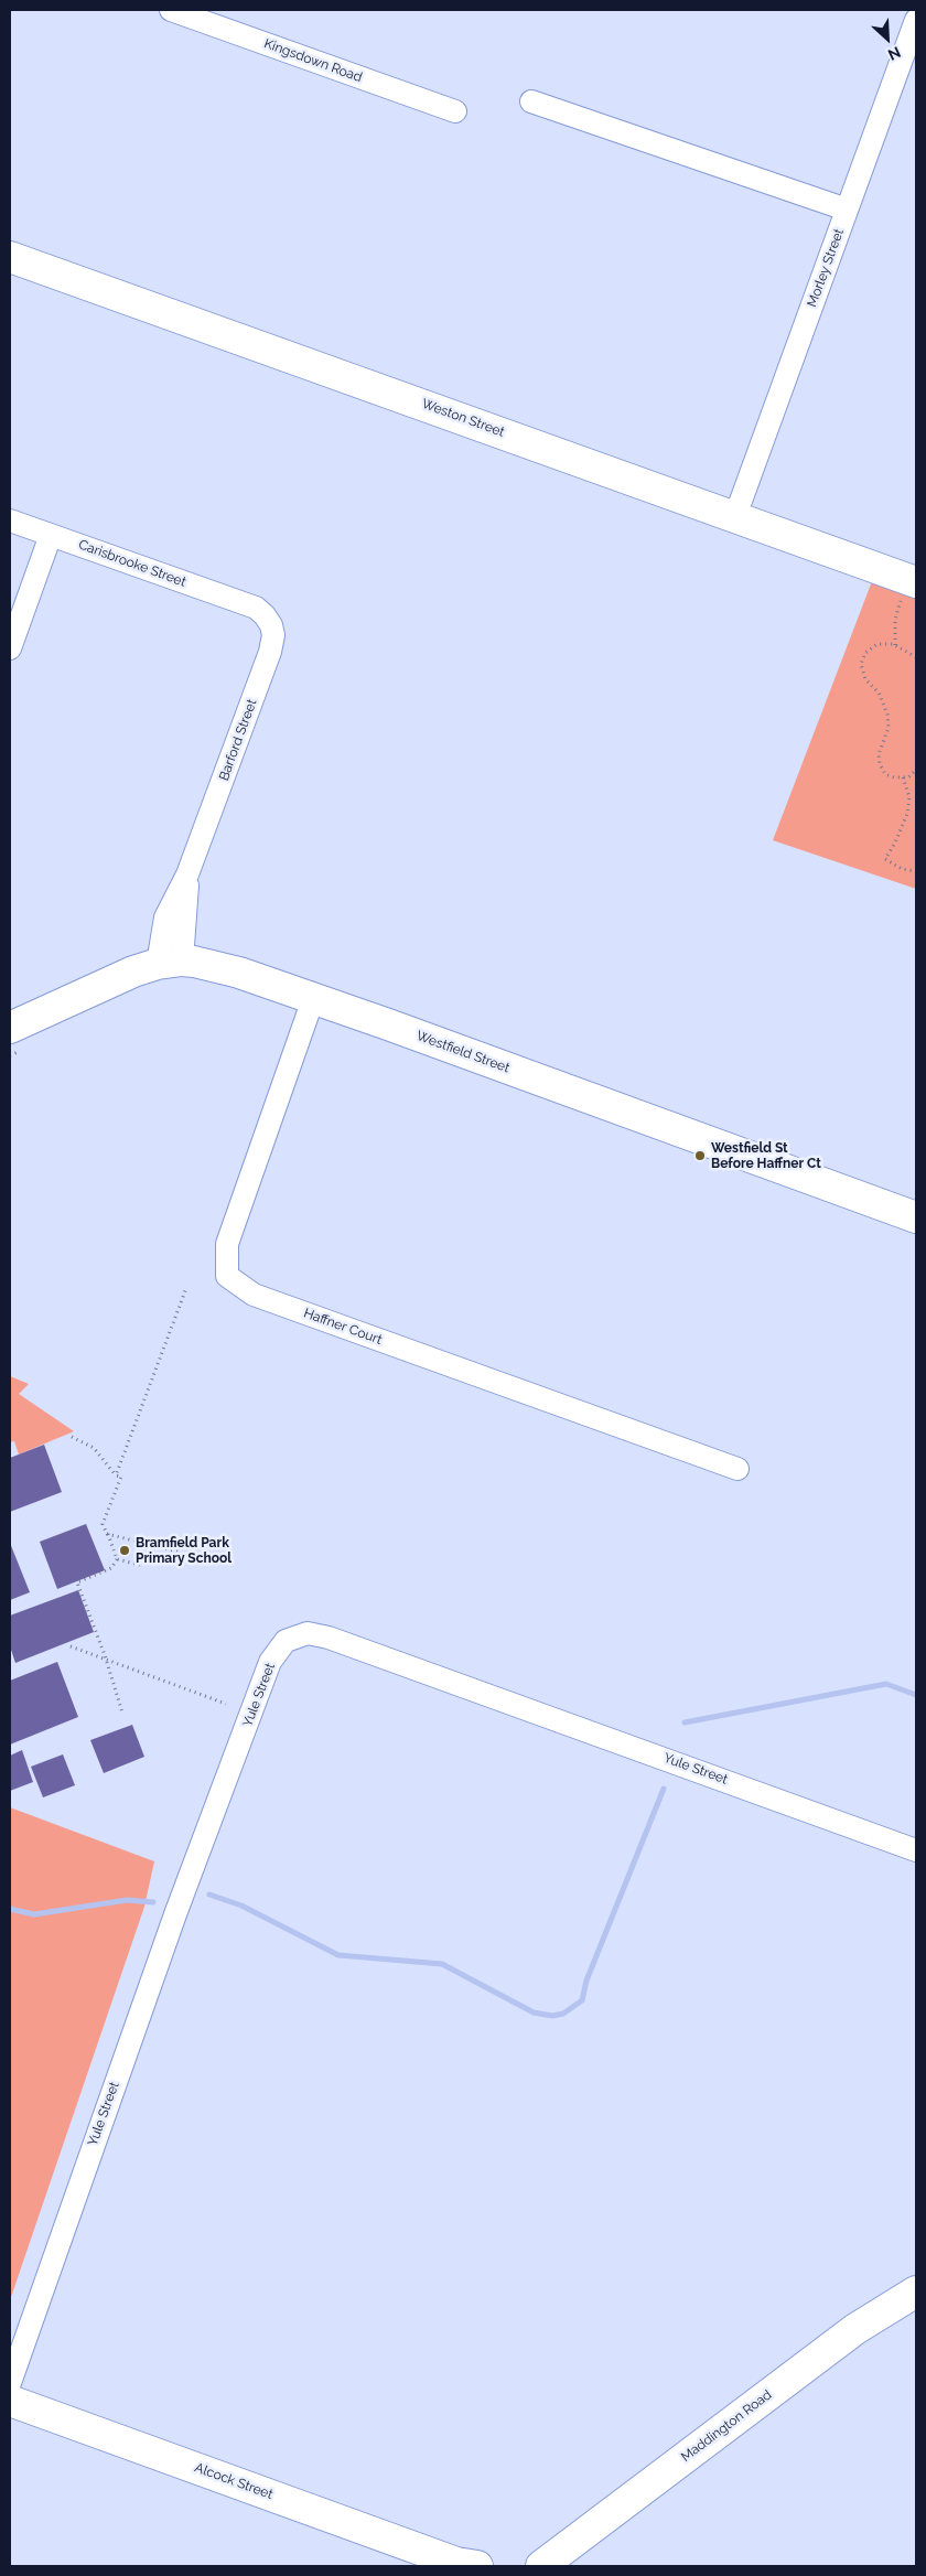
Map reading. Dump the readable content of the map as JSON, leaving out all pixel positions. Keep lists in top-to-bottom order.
{
  "streets": {
    "main road": [
      "Weston Street",
      "Westfield Street",
      "Maddington Road",
      "Alcock Street"
    ],
    "street": [
      "Kingsdown Road",
      "Morley Street",
      "Carisbrooke Street",
      "Barford Street",
      "Haffner Court",
      "Yule Street"
    ]
  },
  "crossings": [
    ["Morley Street", "Weston Street"],
    ["Carisbrooke Street", "Barford Street"],
    ["Barford Street", "Westfield Street"],
    ["Westfield Street", "Haffner Court"]
  ],
  "places": ["Westfield St Before Haffner Ct", "Bramfield Park Primary School"],
  "north": "bottom right"
}
